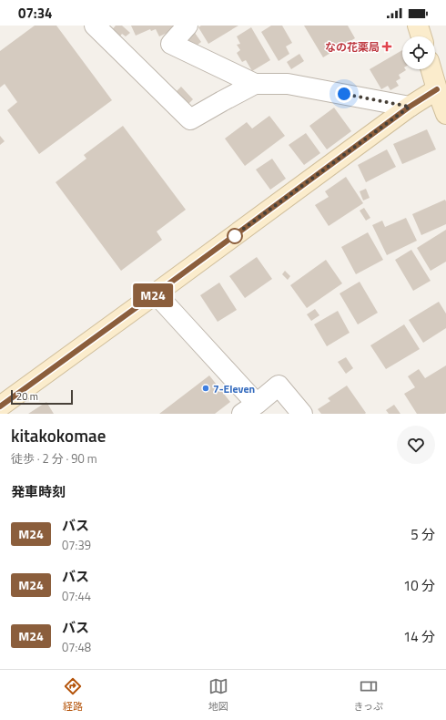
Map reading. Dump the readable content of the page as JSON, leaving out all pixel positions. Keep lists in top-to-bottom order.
{
  "places": {
    "health": ["なの花薬局"],
    "other": ["7-Eleven"]
  },
  "lines": ["bus line M24"],
  "scale_bar": "20 m",
  "page": {
    "status": "07:34",
    "on_map": "M24",
    "scale": "20 m",
    "heading": [
      ["kitakokomae", "徒歩 · 2 分 · 90 m"],
      "発車時刻"
    ],
    "list": [
      {
        "mark": "M24",
        "name": "バス",
        "note": "07:39",
        "value": "5 分"
      },
      {
        "mark": "M24",
        "name": "バス",
        "note": "07:44",
        "value": "10 分"
      },
      {
        "mark": "M24",
        "name": "バス",
        "note": "07:48",
        "value": "14 分"
      }
    ],
    "tabs": ["経路", "地図", "きっぷ"]
  }
}
